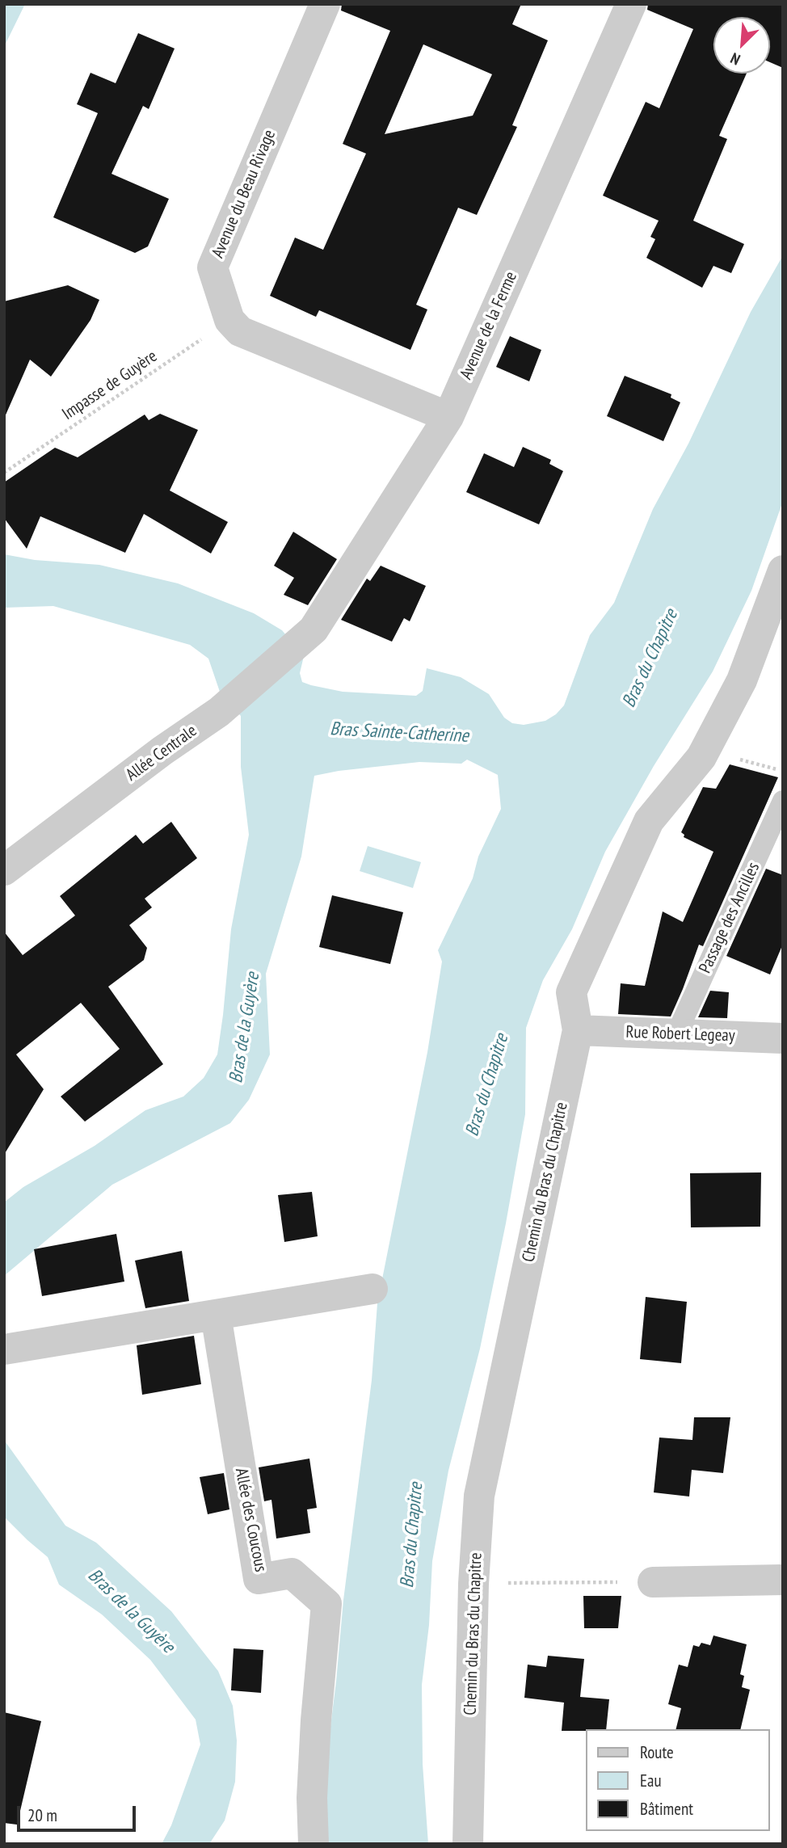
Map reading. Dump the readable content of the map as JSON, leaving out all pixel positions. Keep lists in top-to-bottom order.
{
  "streets": {
    "street": [
      "Avenue du Beau Rivage",
      "Avenue de la Ferme",
      "Allée Centrale",
      "Rue Robert Legeay",
      "Chemin du Bras du Chapitre",
      "Allée des Coucous"
    ],
    "lane": ["Passage des Ancilles"],
    "path": ["Impasse de Guyère"]
  },
  "crossings": [
    ["Avenue du Beau Rivage", "Impasse de Guyère"],
    ["Avenue de la Ferme", "Allée Centrale"],
    ["Passage des Ancilles", "Rue Robert Legeay"],
    ["Rue Robert Legeay", "Chemin du Bras du Chapitre"]
  ],
  "water": ["Bras du Chapitre", "Bras Sainte-Catherine", "Bras de la Guyère"],
  "legend": ["Route", "Eau", "Bâtiment"],
  "scale_bar": "20 m",
  "north": "bottom left"
}
